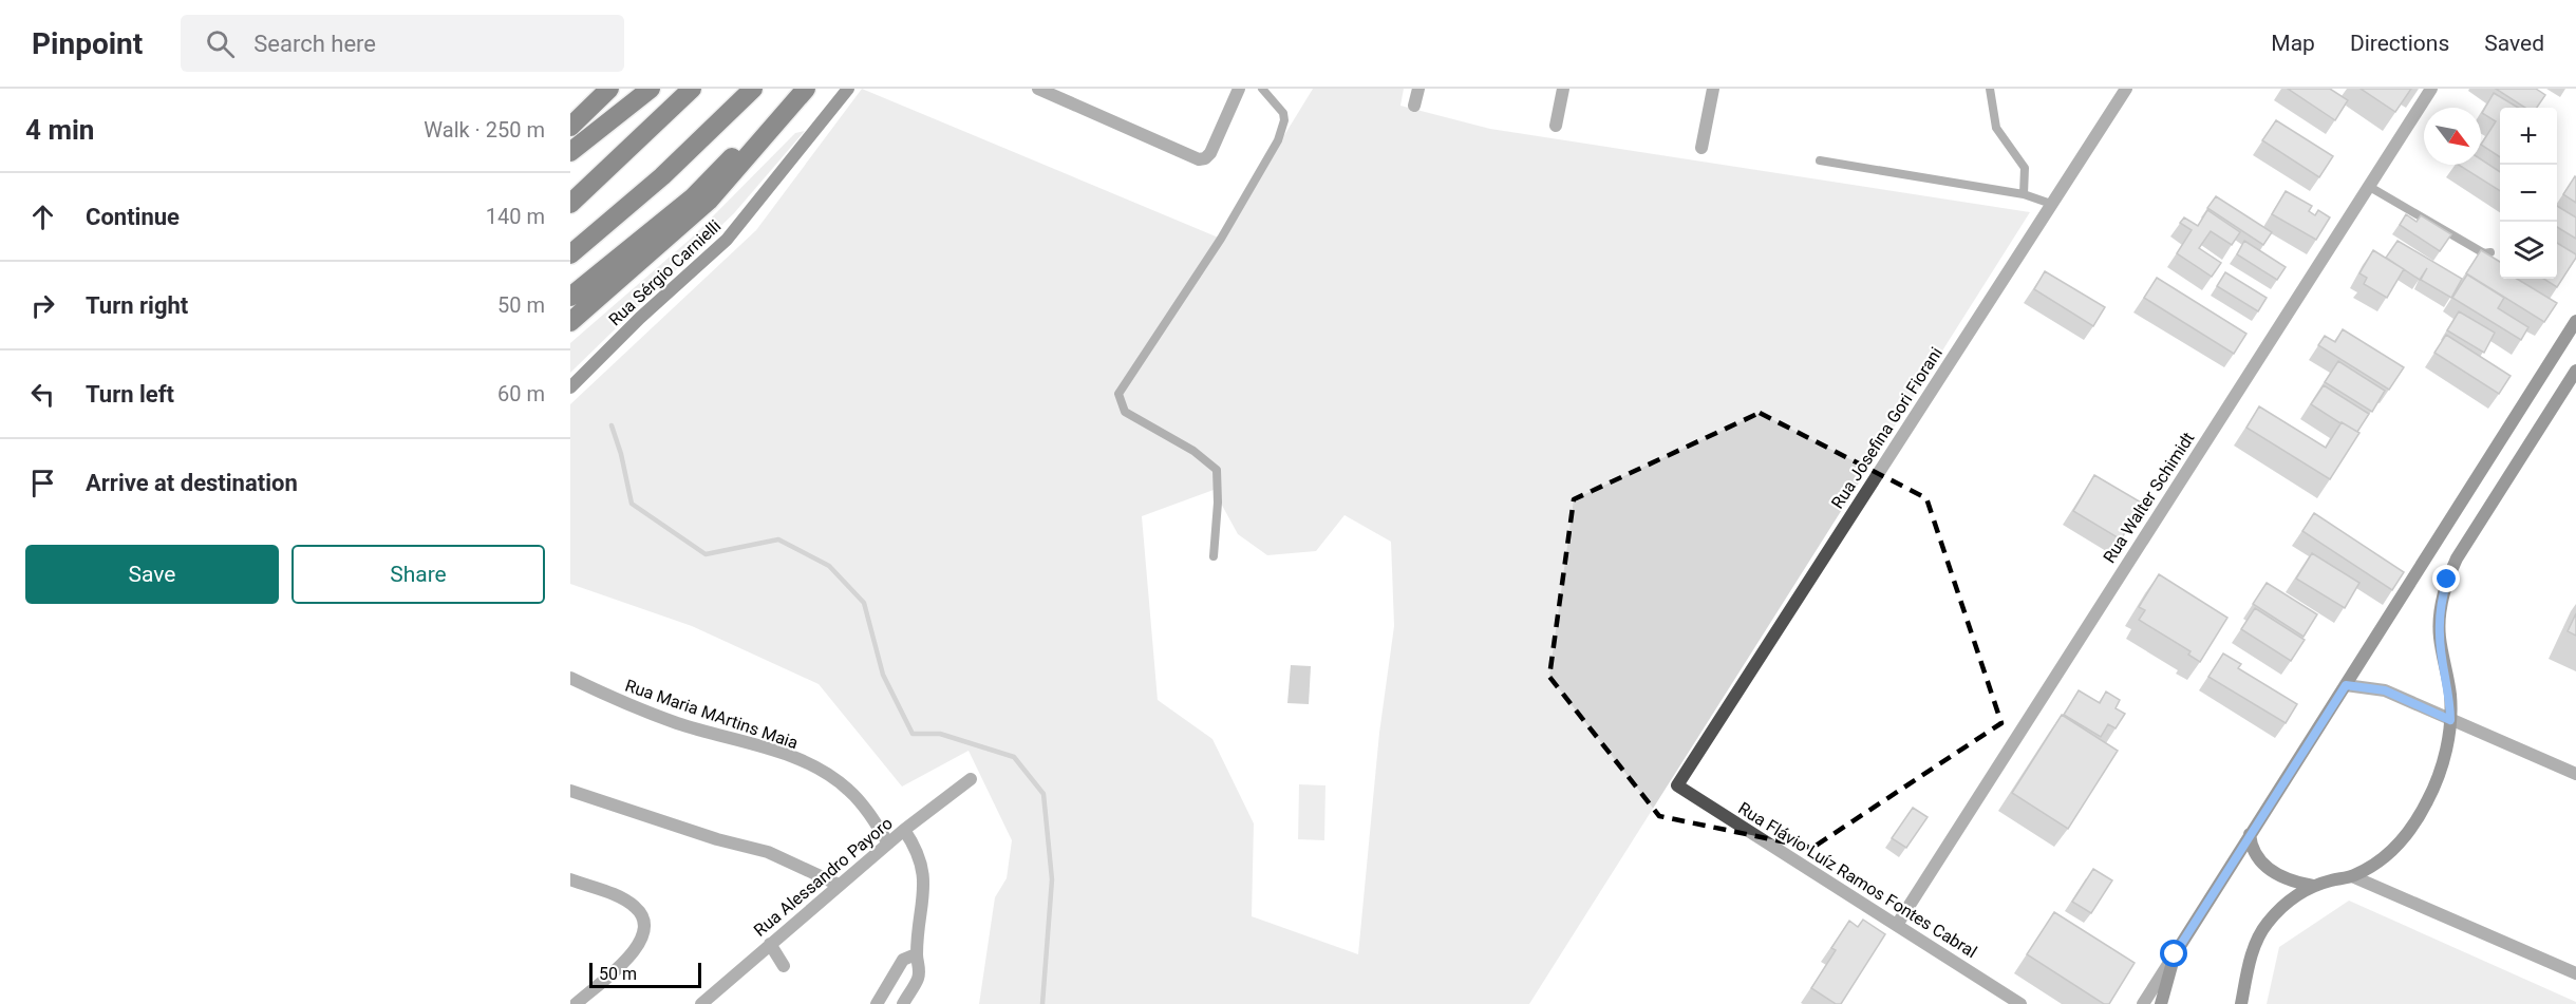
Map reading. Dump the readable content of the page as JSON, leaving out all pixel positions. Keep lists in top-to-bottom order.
{
  "streets": {
    "street": [
      "Rua Sérgio Carnielli",
      "Rua Josefina Gori Fiorani",
      "Rua Walter Schimidt",
      "Rua Maria MArtins Maia",
      "Rua Alessandro Payoro",
      "Rua Flávio Luíz Ramos Fontes Cabral"
    ]
  },
  "crossings": [
    ["Rua Josefina Gori Fiorani", "Rua Flávio Luíz Ramos Fontes Cabral"],
    ["Rua Walter Schimidt", "Rua Flávio Luíz Ramos Fontes Cabral"],
    ["Rua Maria MArtins Maia", "Rua Alessandro Payoro"]
  ],
  "scale_bar": "50 m",
  "north": "bottom right",
  "page": {
    "header": "Pinpoint",
    "search": "Search here",
    "nav": ["Map", "Directions", "Saved"],
    "heading": ["4 min", "Walk · 250 m"],
    "map_buttons": ["+", "−"],
    "list": [
      ["Continue", "140 m"],
      ["Turn right", "50 m"],
      ["Turn left", "60 m"],
      "Arrive at destination"
    ],
    "buttons": ["Save", "Share"],
    "scale": "50 m"
  }
}
